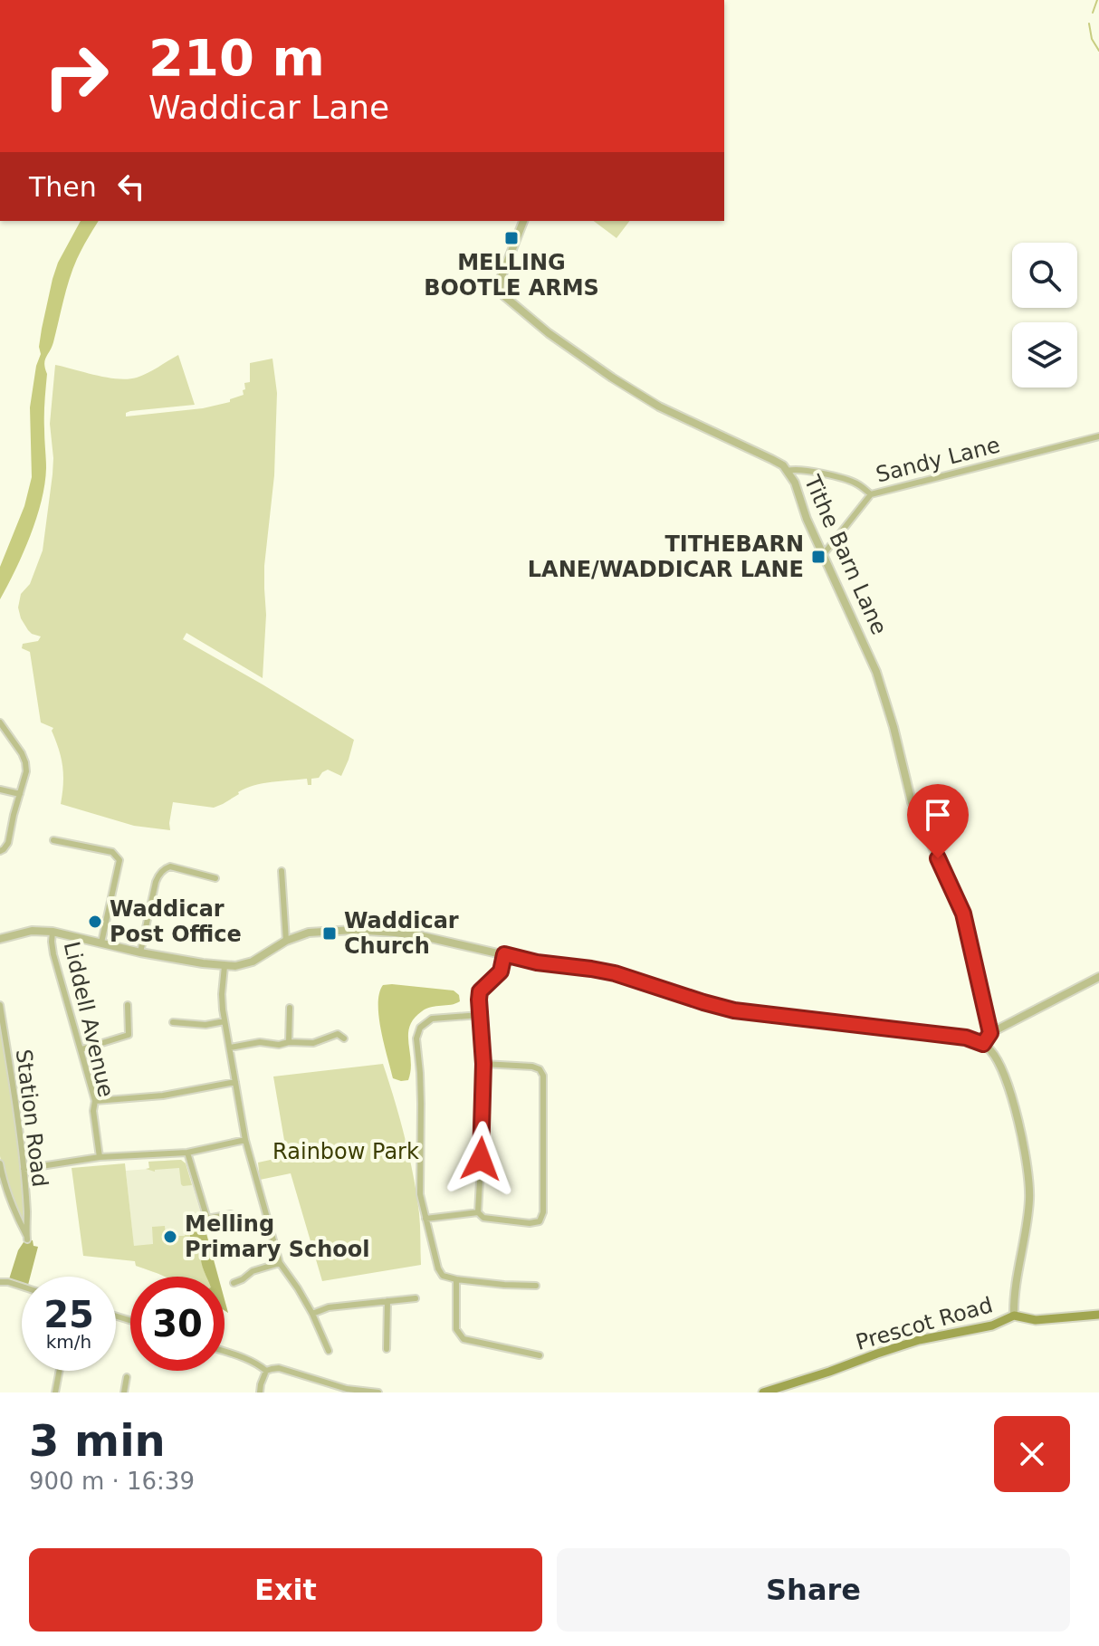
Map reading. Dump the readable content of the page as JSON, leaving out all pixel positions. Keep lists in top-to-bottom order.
{
  "streets": {
    "main road": ["Prescot Road"],
    "street": [
      "Sandy Lane",
      "Tithe Barn Lane",
      "Liddell Avenue",
      "Station Road"
    ]
  },
  "crossings": [
    ["Sandy Lane", "Tithe Barn Lane"]
  ],
  "parks": ["Rainbow Park"],
  "places": {
    "transit": ["MELLING BOOTLE ARMS", "TITHEBARN LANE/WADDICAR LANE", "Waddicar Church"],
    "other": ["Waddicar Post Office", "Melling Primary School"]
  },
  "page": {
    "turn": ["210 m", "Waddicar Lane"],
    "then": "Then",
    "speed": "25 km/h",
    "limit": "30",
    "heading": ["3 min", "900 m · 16:39"],
    "buttons": ["Exit", "Share"]
  }
}
